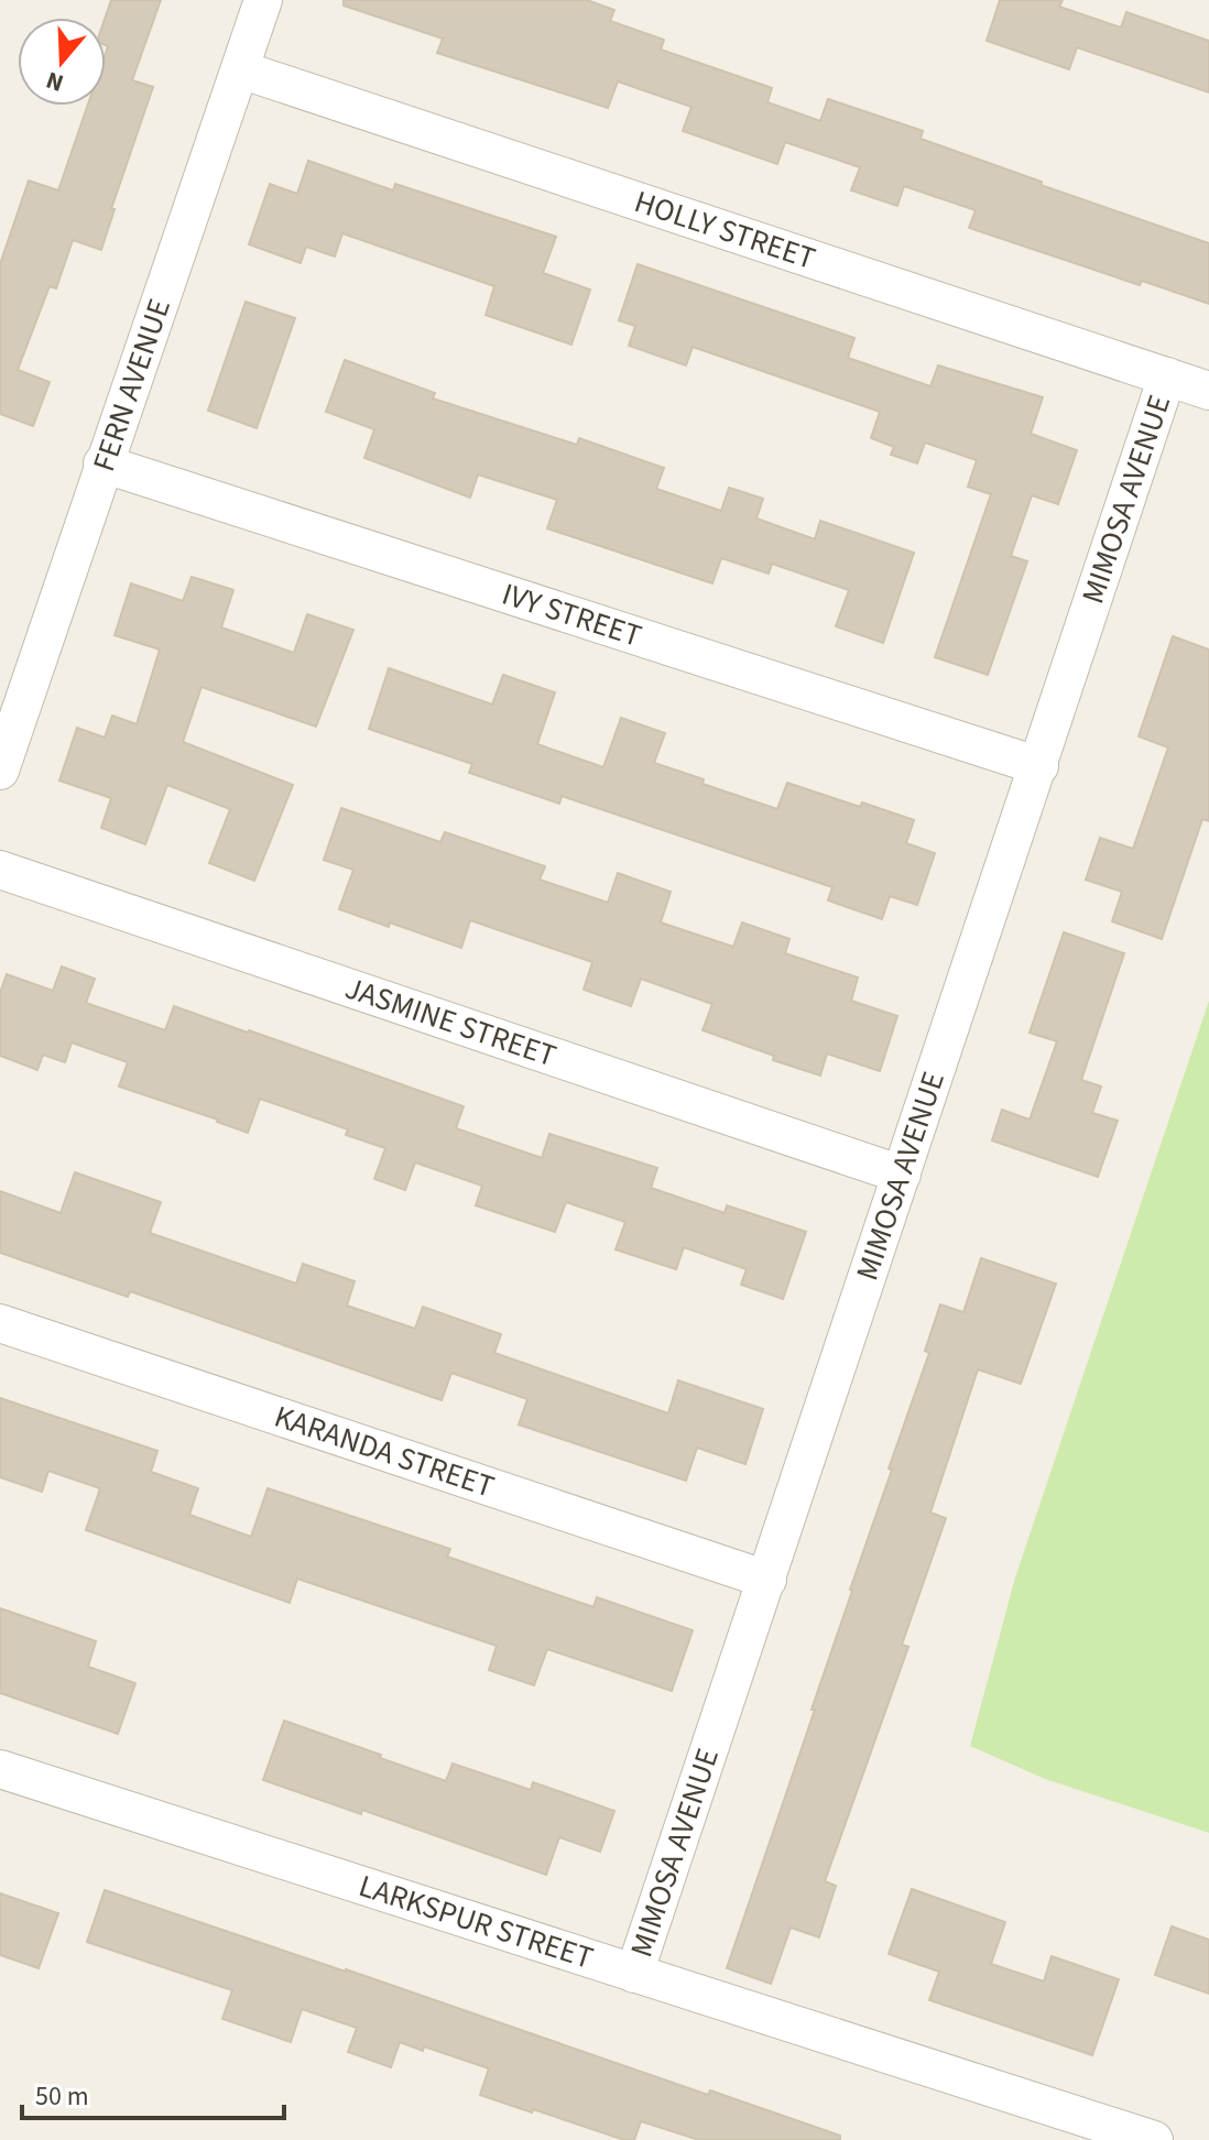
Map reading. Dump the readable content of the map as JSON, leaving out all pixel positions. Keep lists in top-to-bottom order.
{
  "streets": {
    "street": [
      "HOLLY STREET",
      "FERN AVENUE",
      "MIMOSA AVENUE",
      "IVY STREET",
      "JASMINE STREET",
      "KARANDA STREET",
      "LARKSPUR STREET"
    ]
  },
  "crossings": [
    ["HOLLY STREET", "FERN AVENUE"],
    ["HOLLY STREET", "MIMOSA AVENUE"],
    ["FERN AVENUE", "IVY STREET"],
    ["MIMOSA AVENUE", "IVY STREET"],
    ["MIMOSA AVENUE", "JASMINE STREET"],
    ["MIMOSA AVENUE", "KARANDA STREET"],
    ["MIMOSA AVENUE", "LARKSPUR STREET"]
  ],
  "scale_bar": "50 m",
  "north": "bottom"
}
